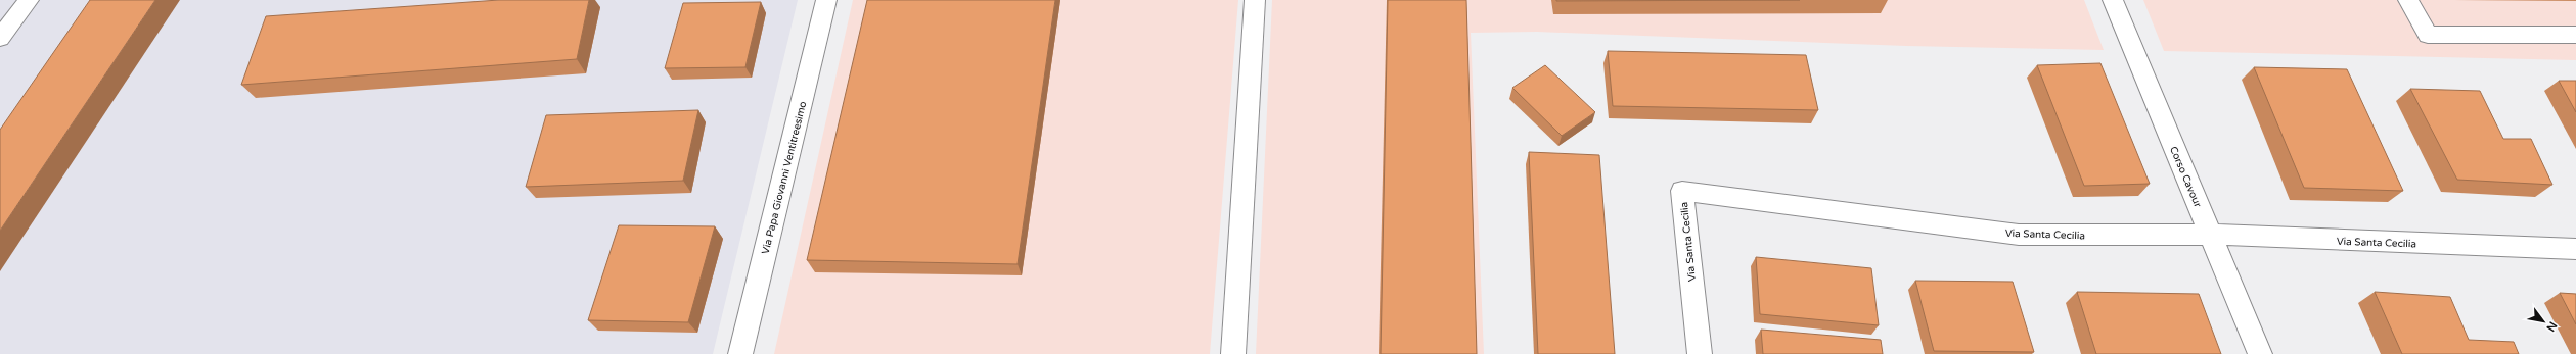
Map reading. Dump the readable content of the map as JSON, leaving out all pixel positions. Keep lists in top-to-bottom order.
{
  "streets": {
    "street": ["Corso Cavour", "Via Papa Giovanni Ventitreesimo", "Via Santa Cecilia"]
  },
  "crossings": [
    ["Corso Cavour", "Via Santa Cecilia"]
  ],
  "north": "bottom right"
}
